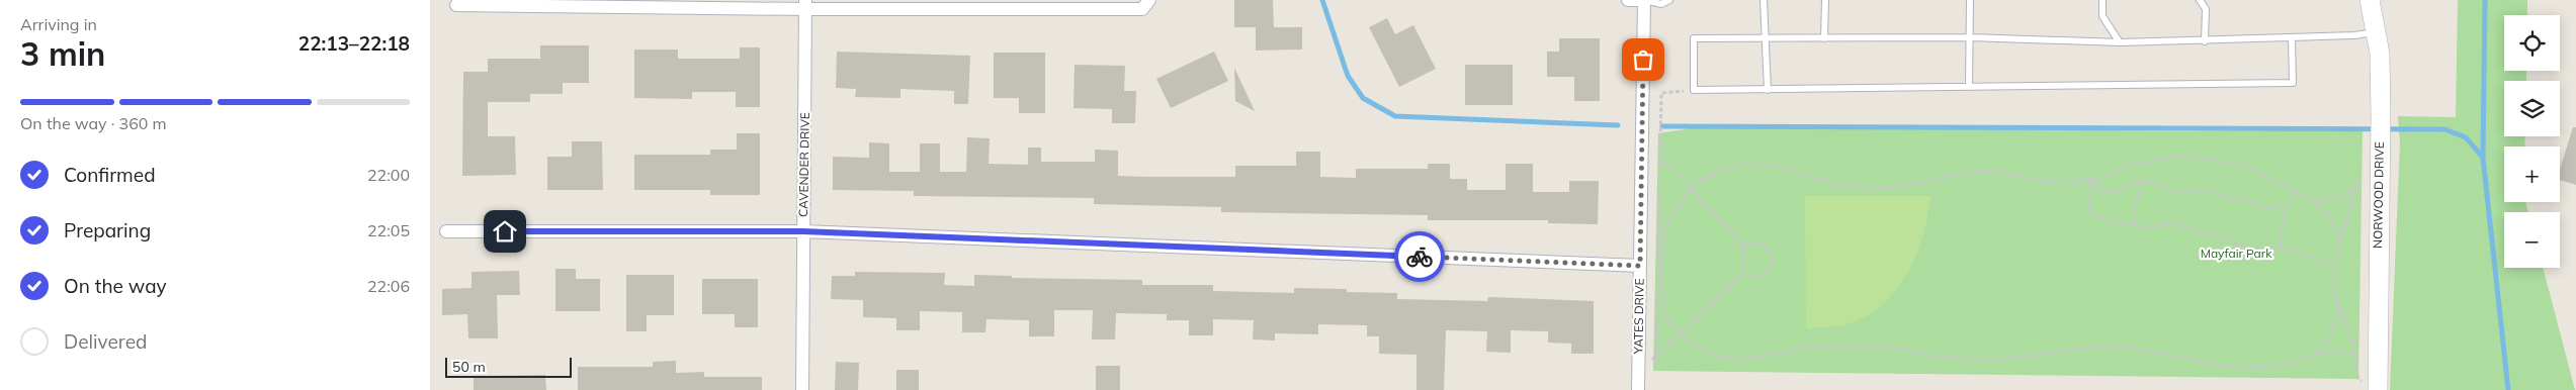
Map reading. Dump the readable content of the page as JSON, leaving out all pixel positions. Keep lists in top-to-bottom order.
{
  "streets": {
    "main road": ["NORWOOD DRIVE"],
    "street": ["CAVENDER DRIVE", "YATES DRIVE"]
  },
  "parks": ["Mayfair Park"],
  "scale_bar": "50 m",
  "page": {
    "heading": ["3 min", "Arriving in", "22:13–22:18"],
    "map_buttons": ["+", "−"],
    "bar": "On the way · 360 m",
    "list": [
      ["Confirmed", "22:00"],
      ["Preparing", "22:05"],
      ["On the way", "22:06"],
      "Delivered"
    ],
    "scale": "50 m"
  }
}
